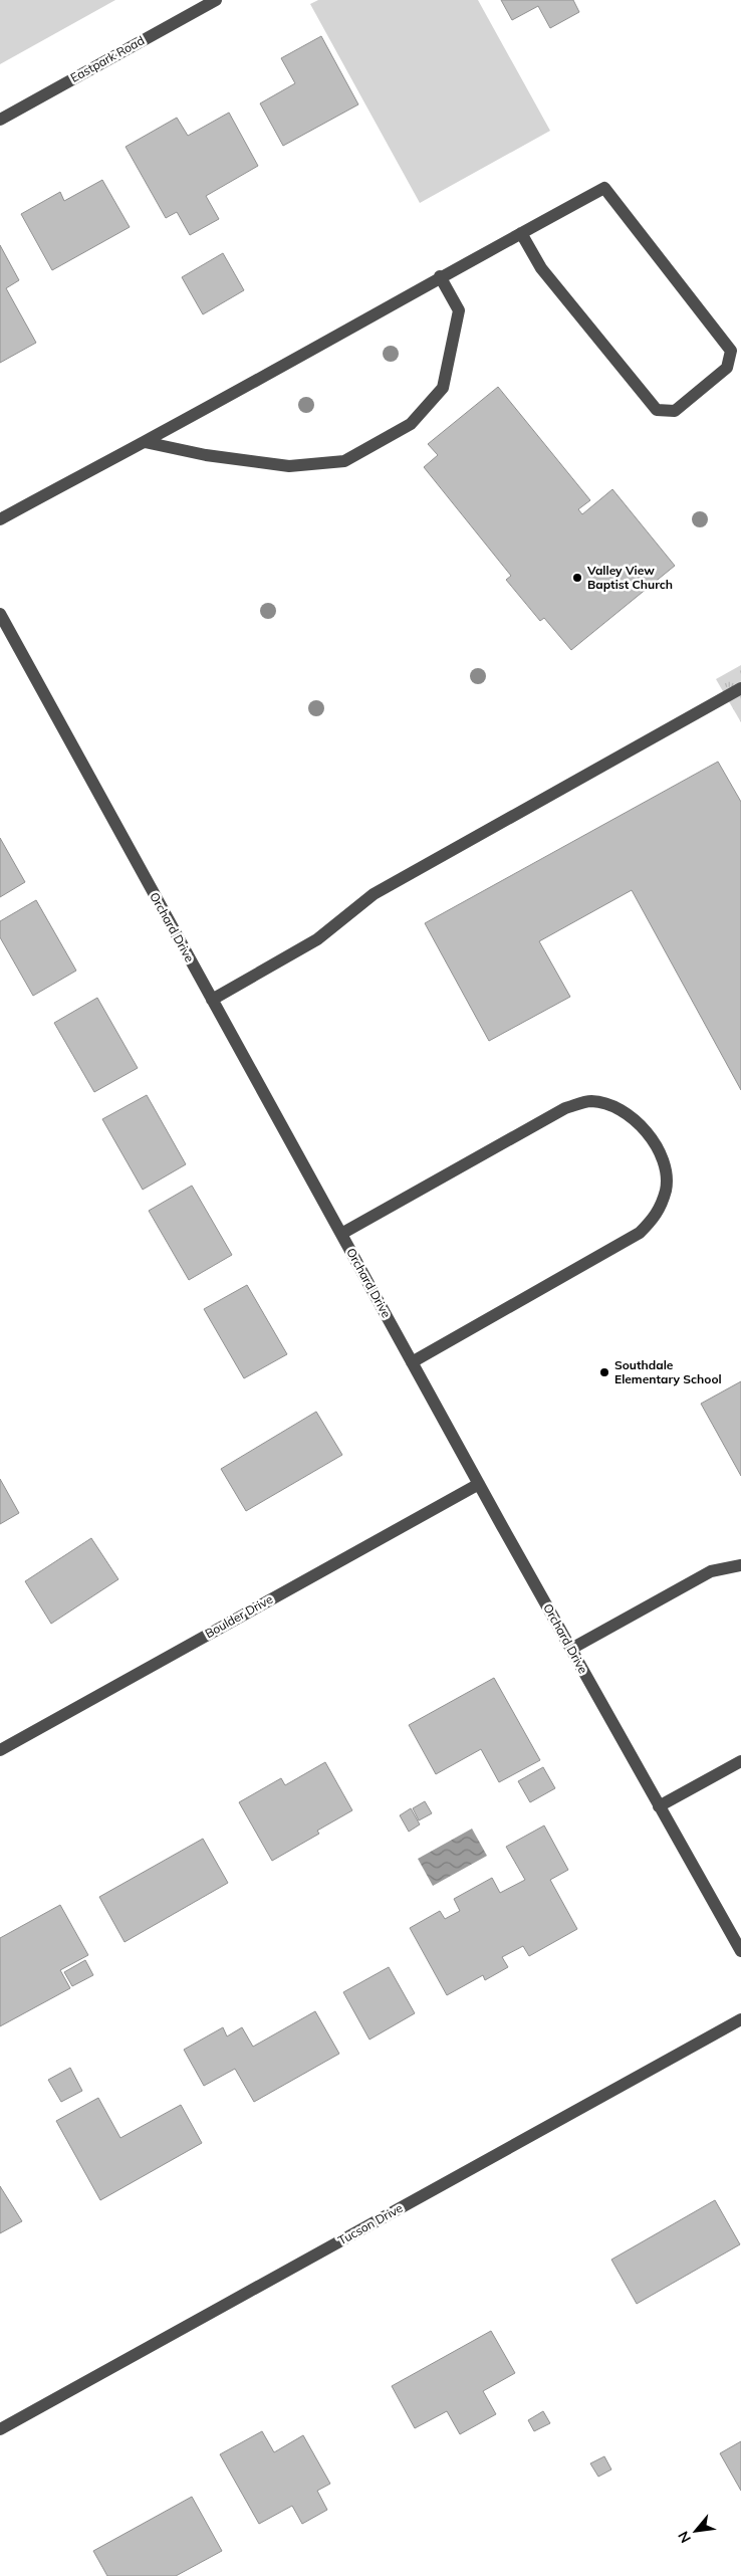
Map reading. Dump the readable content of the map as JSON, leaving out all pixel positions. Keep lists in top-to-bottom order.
{
  "streets": {
    "street": [
      "Eastpark Road",
      "Orchard Drive",
      "Boulder Drive",
      "Tucson Drive"
    ]
  },
  "crossings": [
    ["Orchard Drive", "Boulder Drive"]
  ],
  "places": ["Valley View Baptist Church", "Southdale Elementary School"],
  "north": "bottom left"
}
